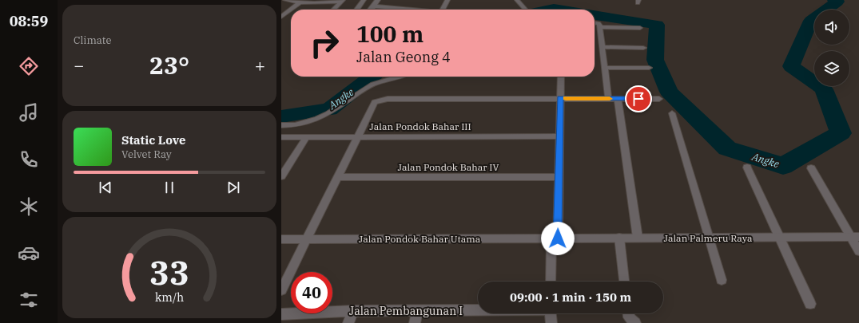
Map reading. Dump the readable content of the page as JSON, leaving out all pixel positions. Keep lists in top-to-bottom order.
{
  "streets": {
    "street": [
      "Jalan Pondok Bahar III",
      "Jalan Pondok Bahar IV",
      "Jalan Palmeru Raya",
      "Jalan Pondok Bahar Utama",
      "Jalan Pembangunan I"
    ]
  },
  "crossings": [
    ["Jalan Palmeru Raya", "Jalan Pondok Bahar Utama"]
  ],
  "water": ["Angke"],
  "page": {
    "tabs": "08:59",
    "tile": "Climate",
    "turn": ["100 m", "Jalan Geong 4"],
    "heat": ["−", "23°", "+"],
    "song": ["Static Love", "Velvet Ray"],
    "limit": "40",
    "trip": "09:00 · 1 min · 150 m",
    "gauge": ["33", "km/h"]
  }
}
